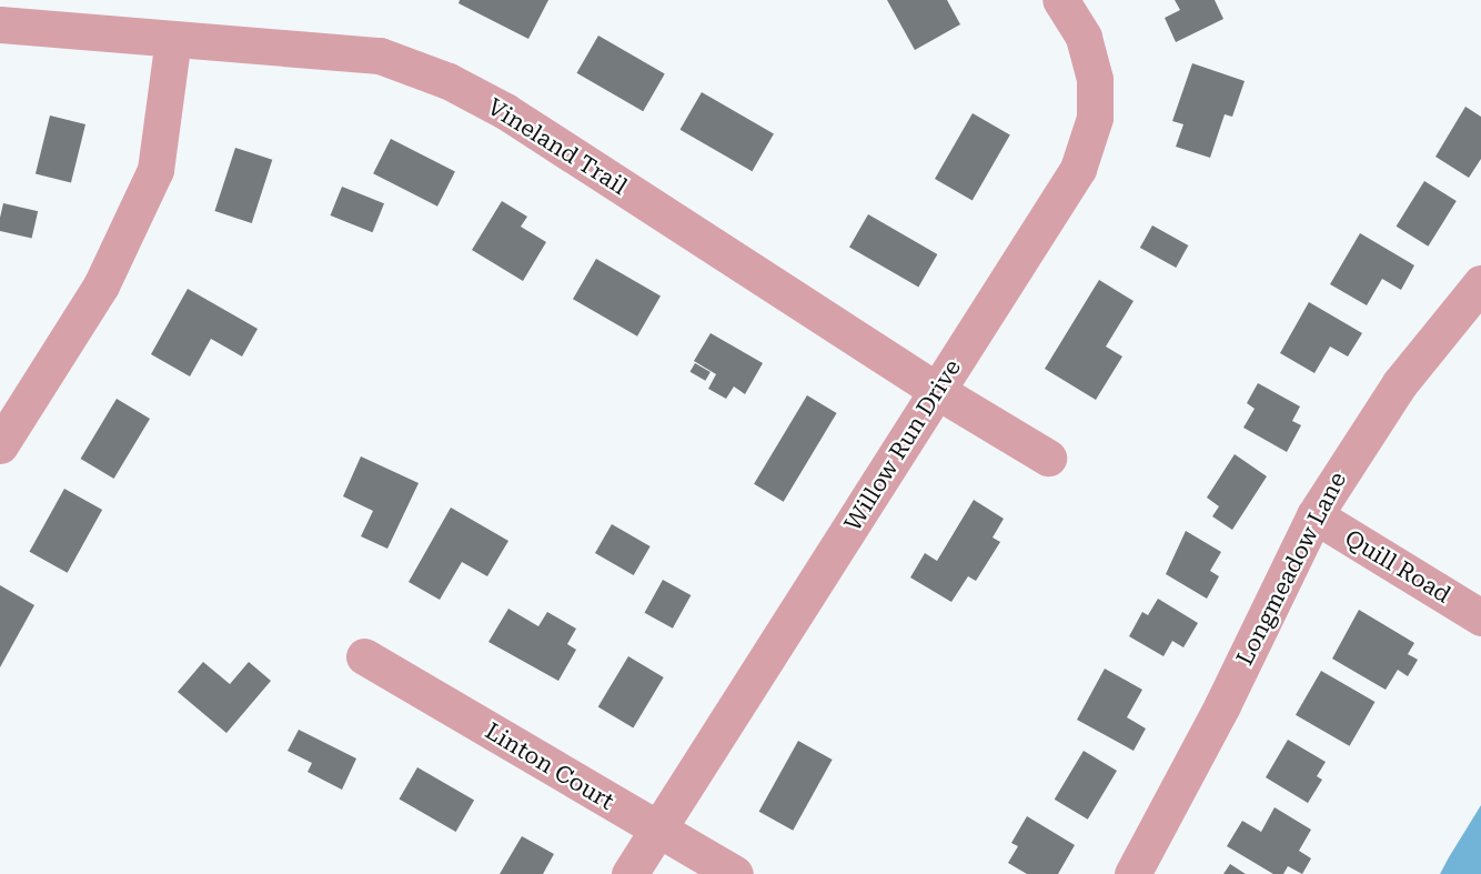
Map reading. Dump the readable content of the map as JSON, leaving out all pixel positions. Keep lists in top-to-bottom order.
{
  "streets": {
    "street": [
      "Vineland Trail",
      "Willow Run Drive",
      "Quill Road",
      "Longmeadow Lane",
      "Linton Court"
    ]
  },
  "crossings": [
    ["Vineland Trail", "Willow Run Drive"],
    ["Willow Run Drive", "Linton Court"],
    ["Quill Road", "Longmeadow Lane"]
  ]
}
